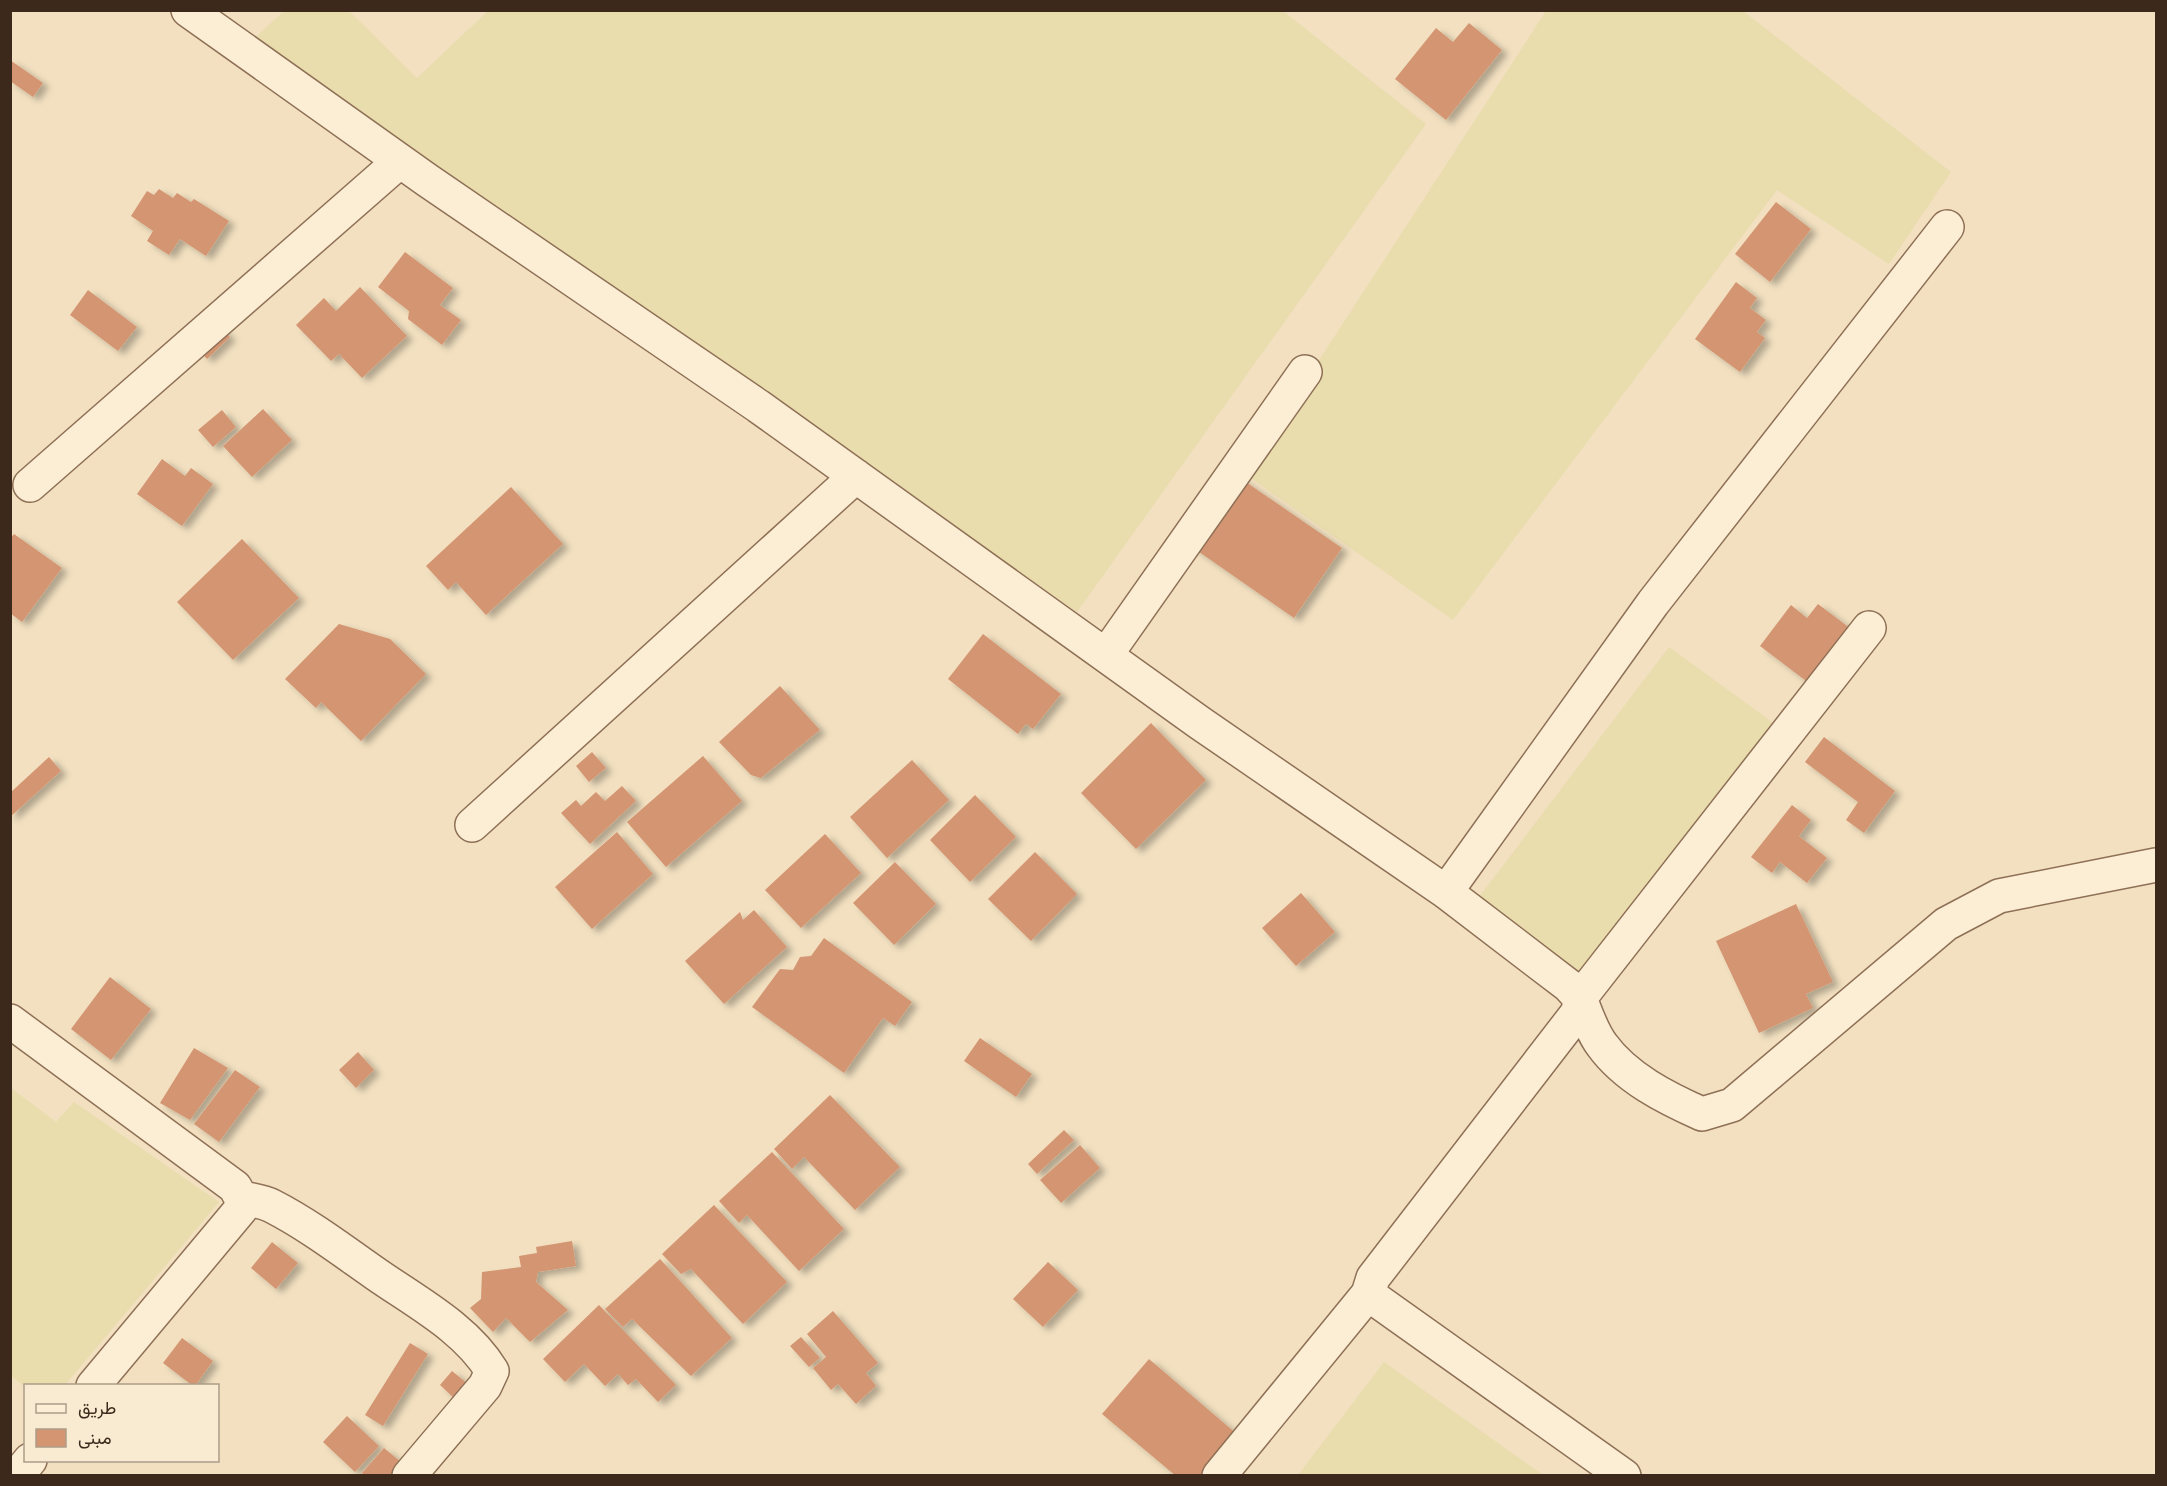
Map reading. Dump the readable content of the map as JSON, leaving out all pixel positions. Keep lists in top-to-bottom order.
{
  "legend": ["طريق", "مبنى"]
}
